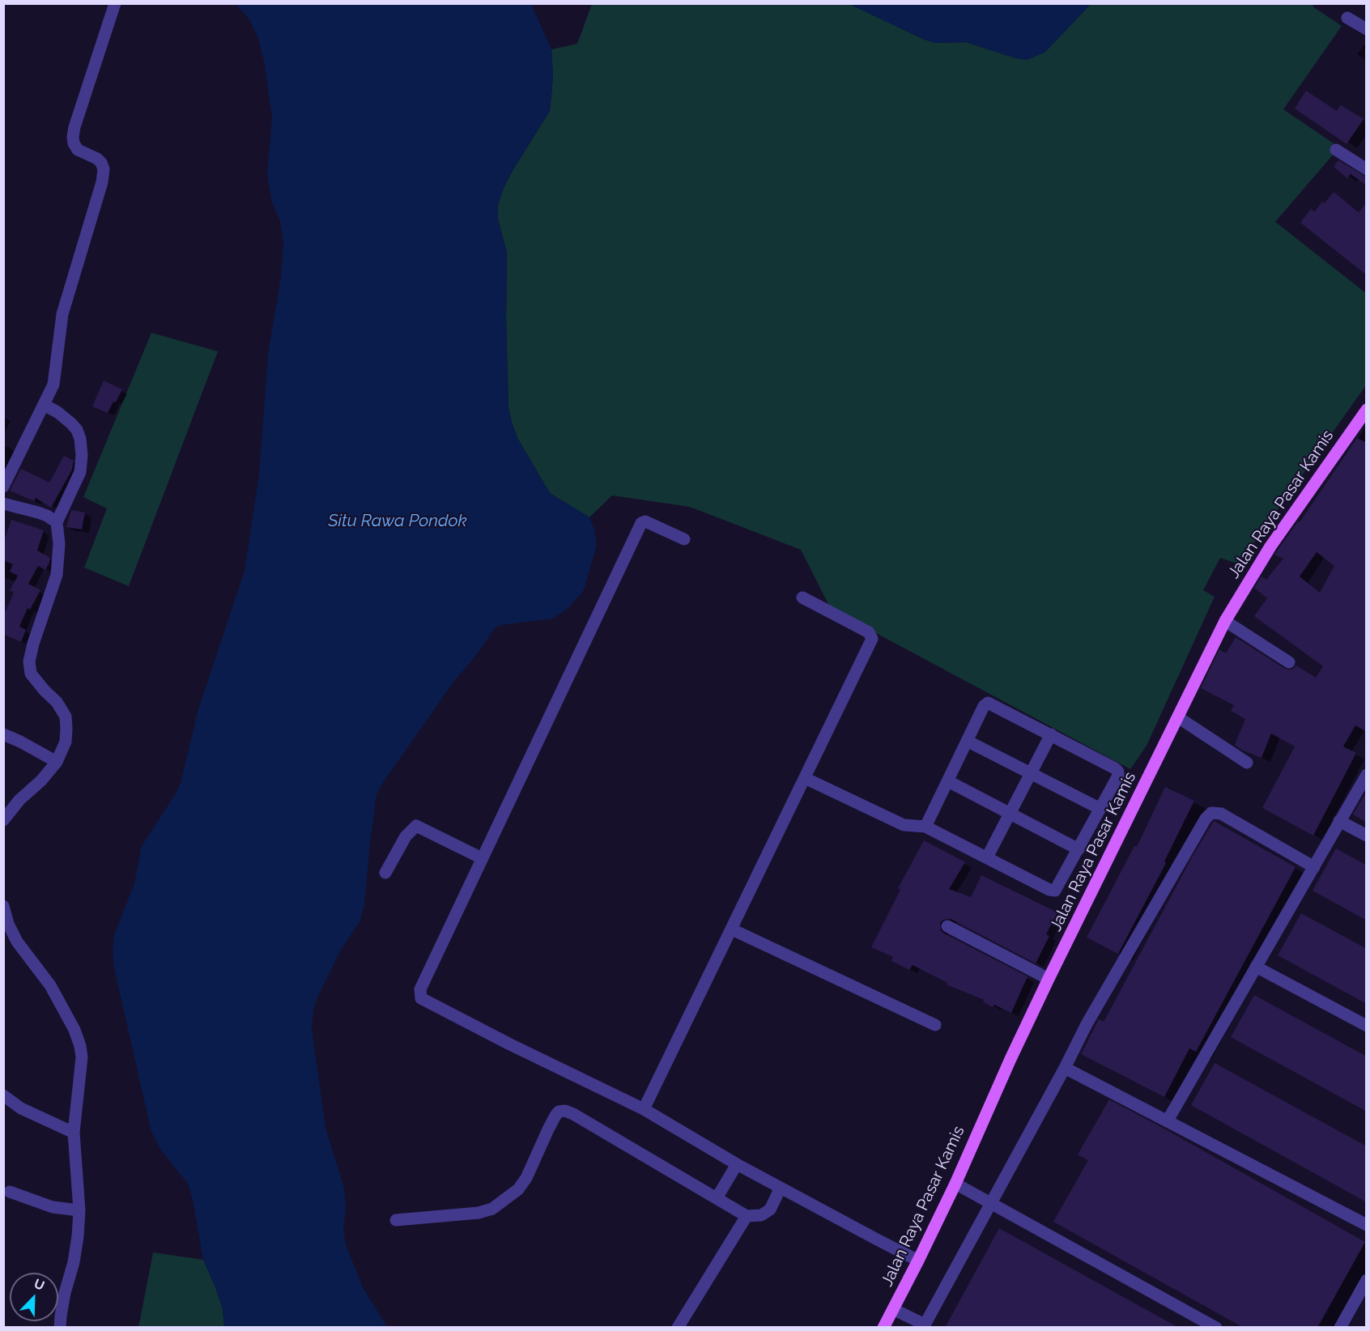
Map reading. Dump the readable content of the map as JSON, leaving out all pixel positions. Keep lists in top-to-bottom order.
{
  "streets": {
    "main road": ["Jalan Raya Pasar Kamis"]
  },
  "water": ["Situ Rawa Pondok"],
  "north": "top right"
}
